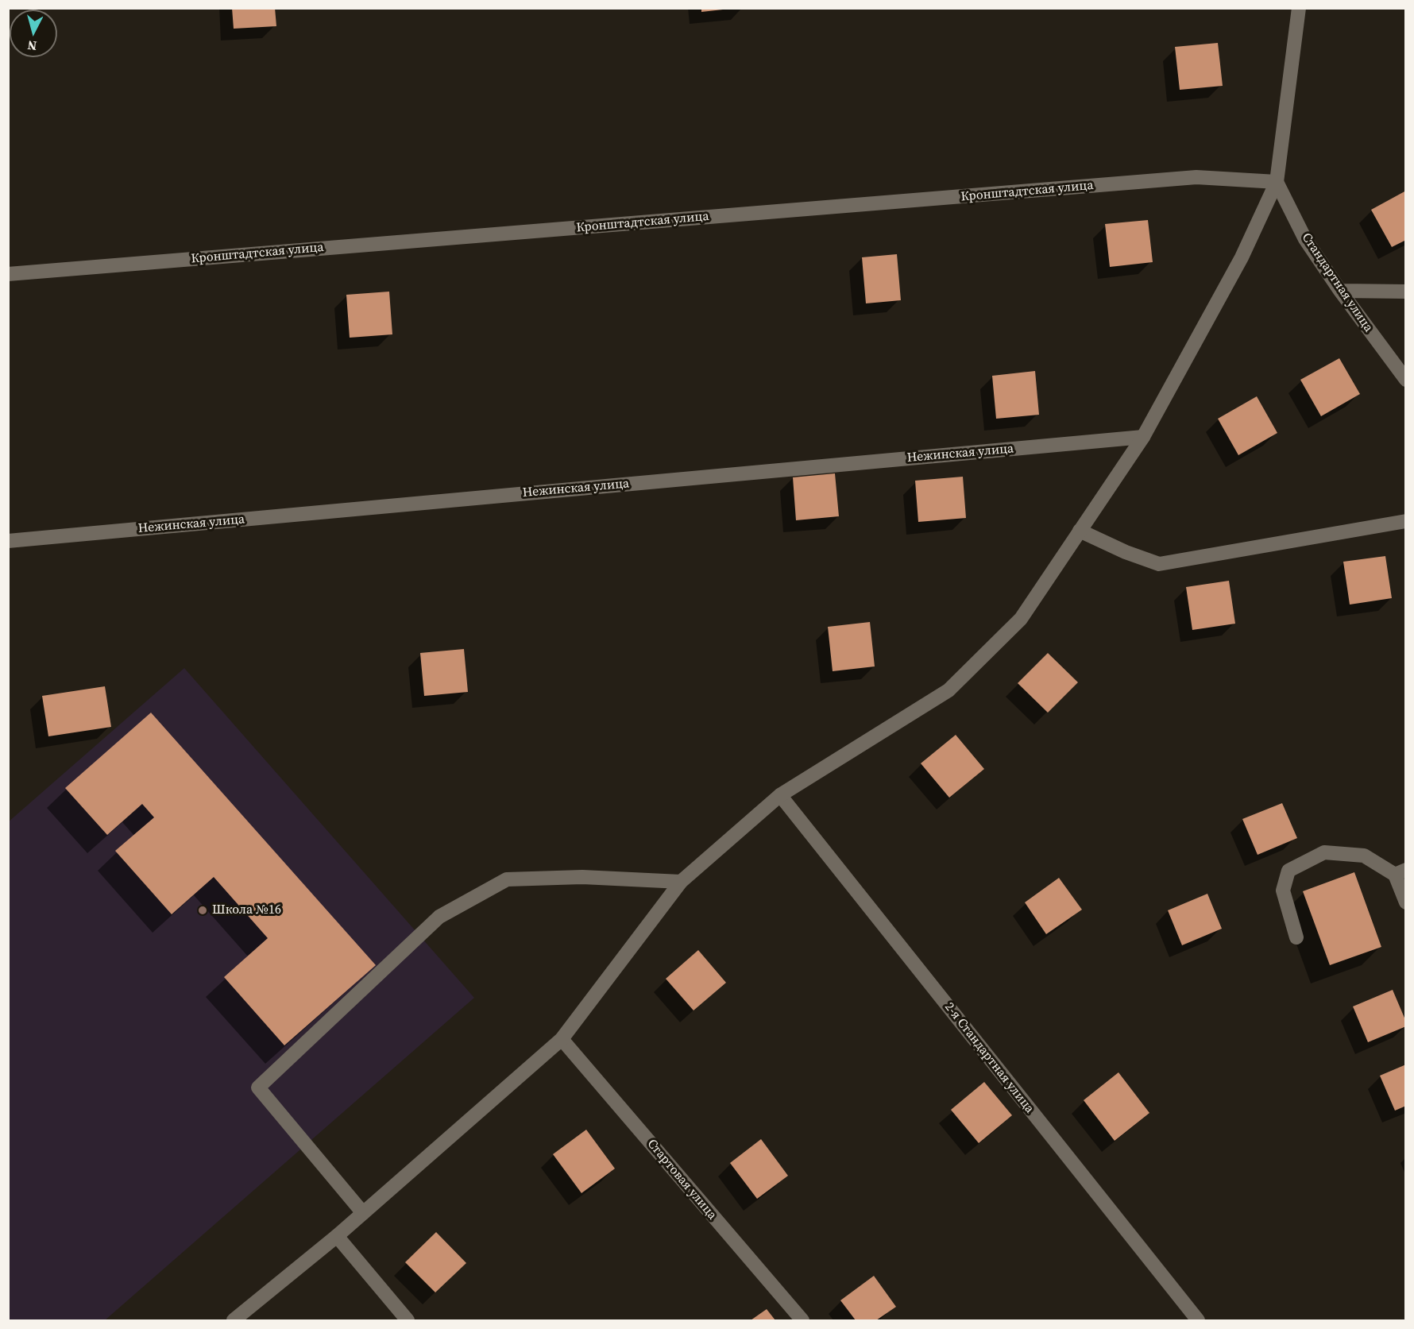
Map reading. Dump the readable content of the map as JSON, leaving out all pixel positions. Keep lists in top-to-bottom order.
{
  "streets": {
    "street": [
      "Кронштадтская улица",
      "Стандартная улица",
      "Нежинская улица",
      "2-я Стандартная улица",
      "Стартовая улица"
    ]
  },
  "crossings": [
    ["Кронштадтская улица", "Стандартная улица"]
  ],
  "places": ["Школа №16"],
  "north": "bottom"
}
